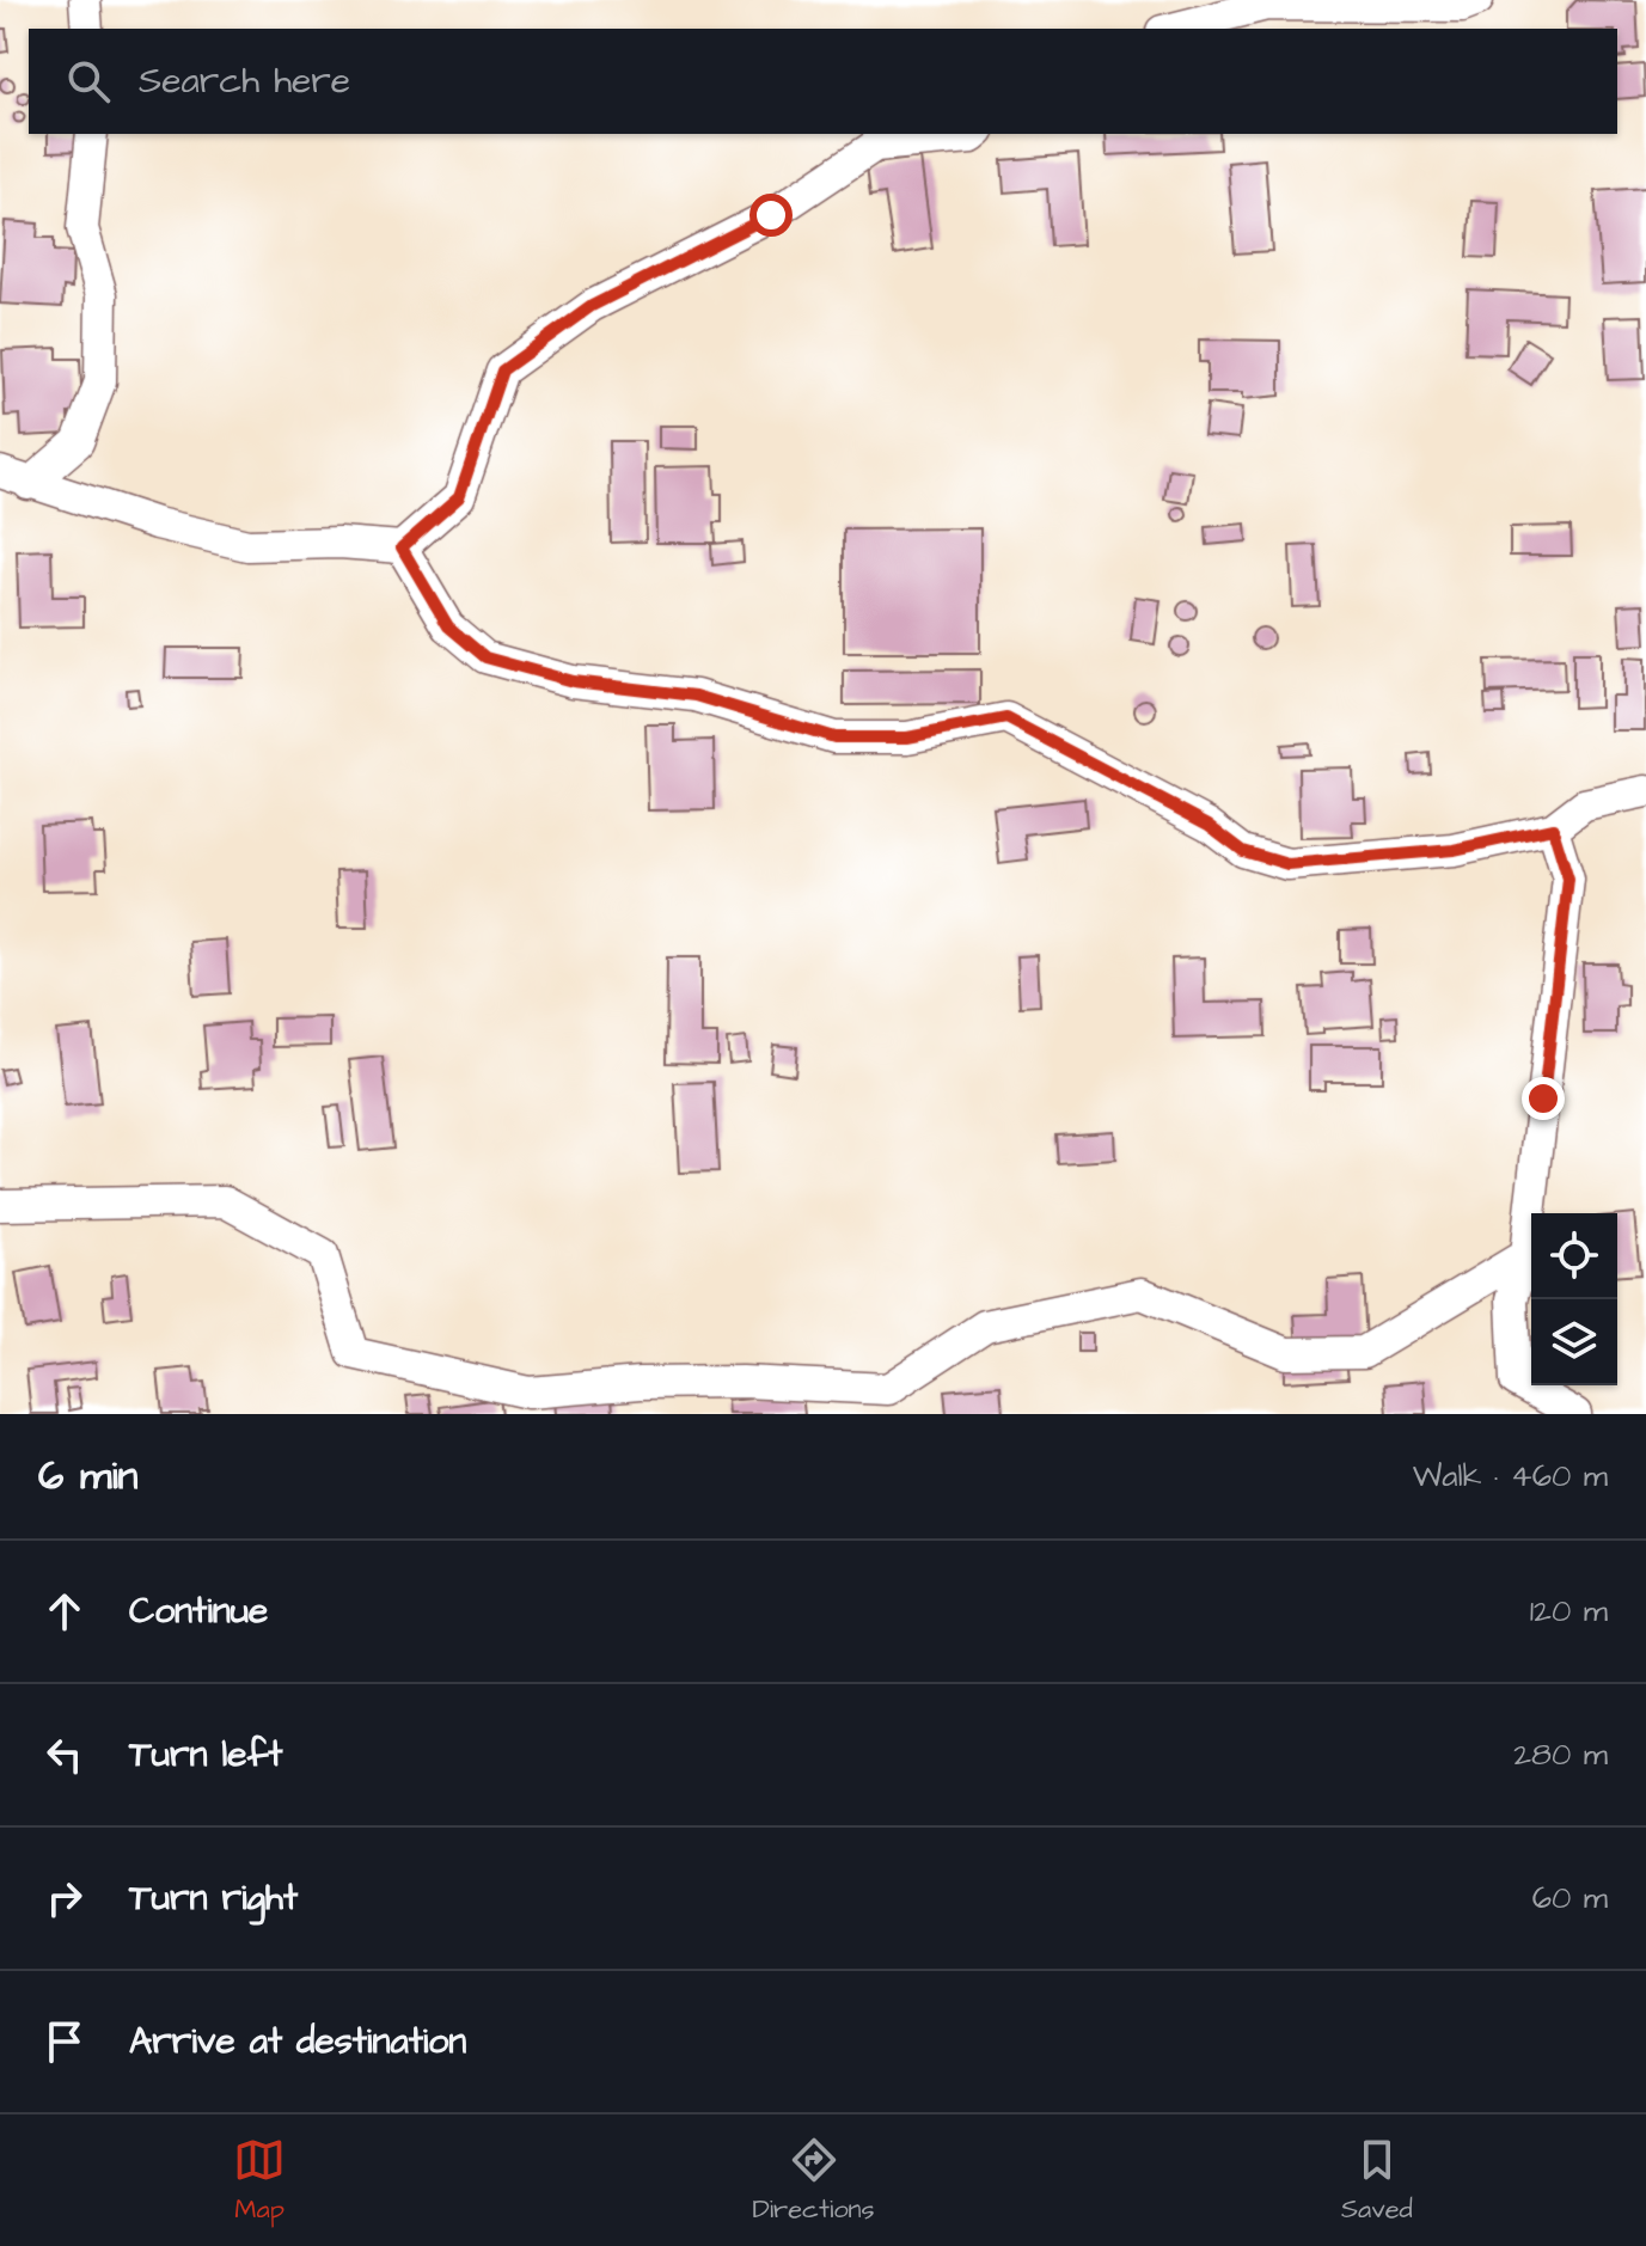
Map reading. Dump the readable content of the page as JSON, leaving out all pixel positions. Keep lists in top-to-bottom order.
{
  "page": {
    "search": "Search here",
    "heading": ["6 min", "Walk · 460 m"],
    "list": [
      ["Continue", "120 m"],
      ["Turn left", "280 m"],
      ["Turn right", "60 m"],
      "Arrive at destination"
    ],
    "nav": ["Map", "Directions", "Saved"]
  }
}
